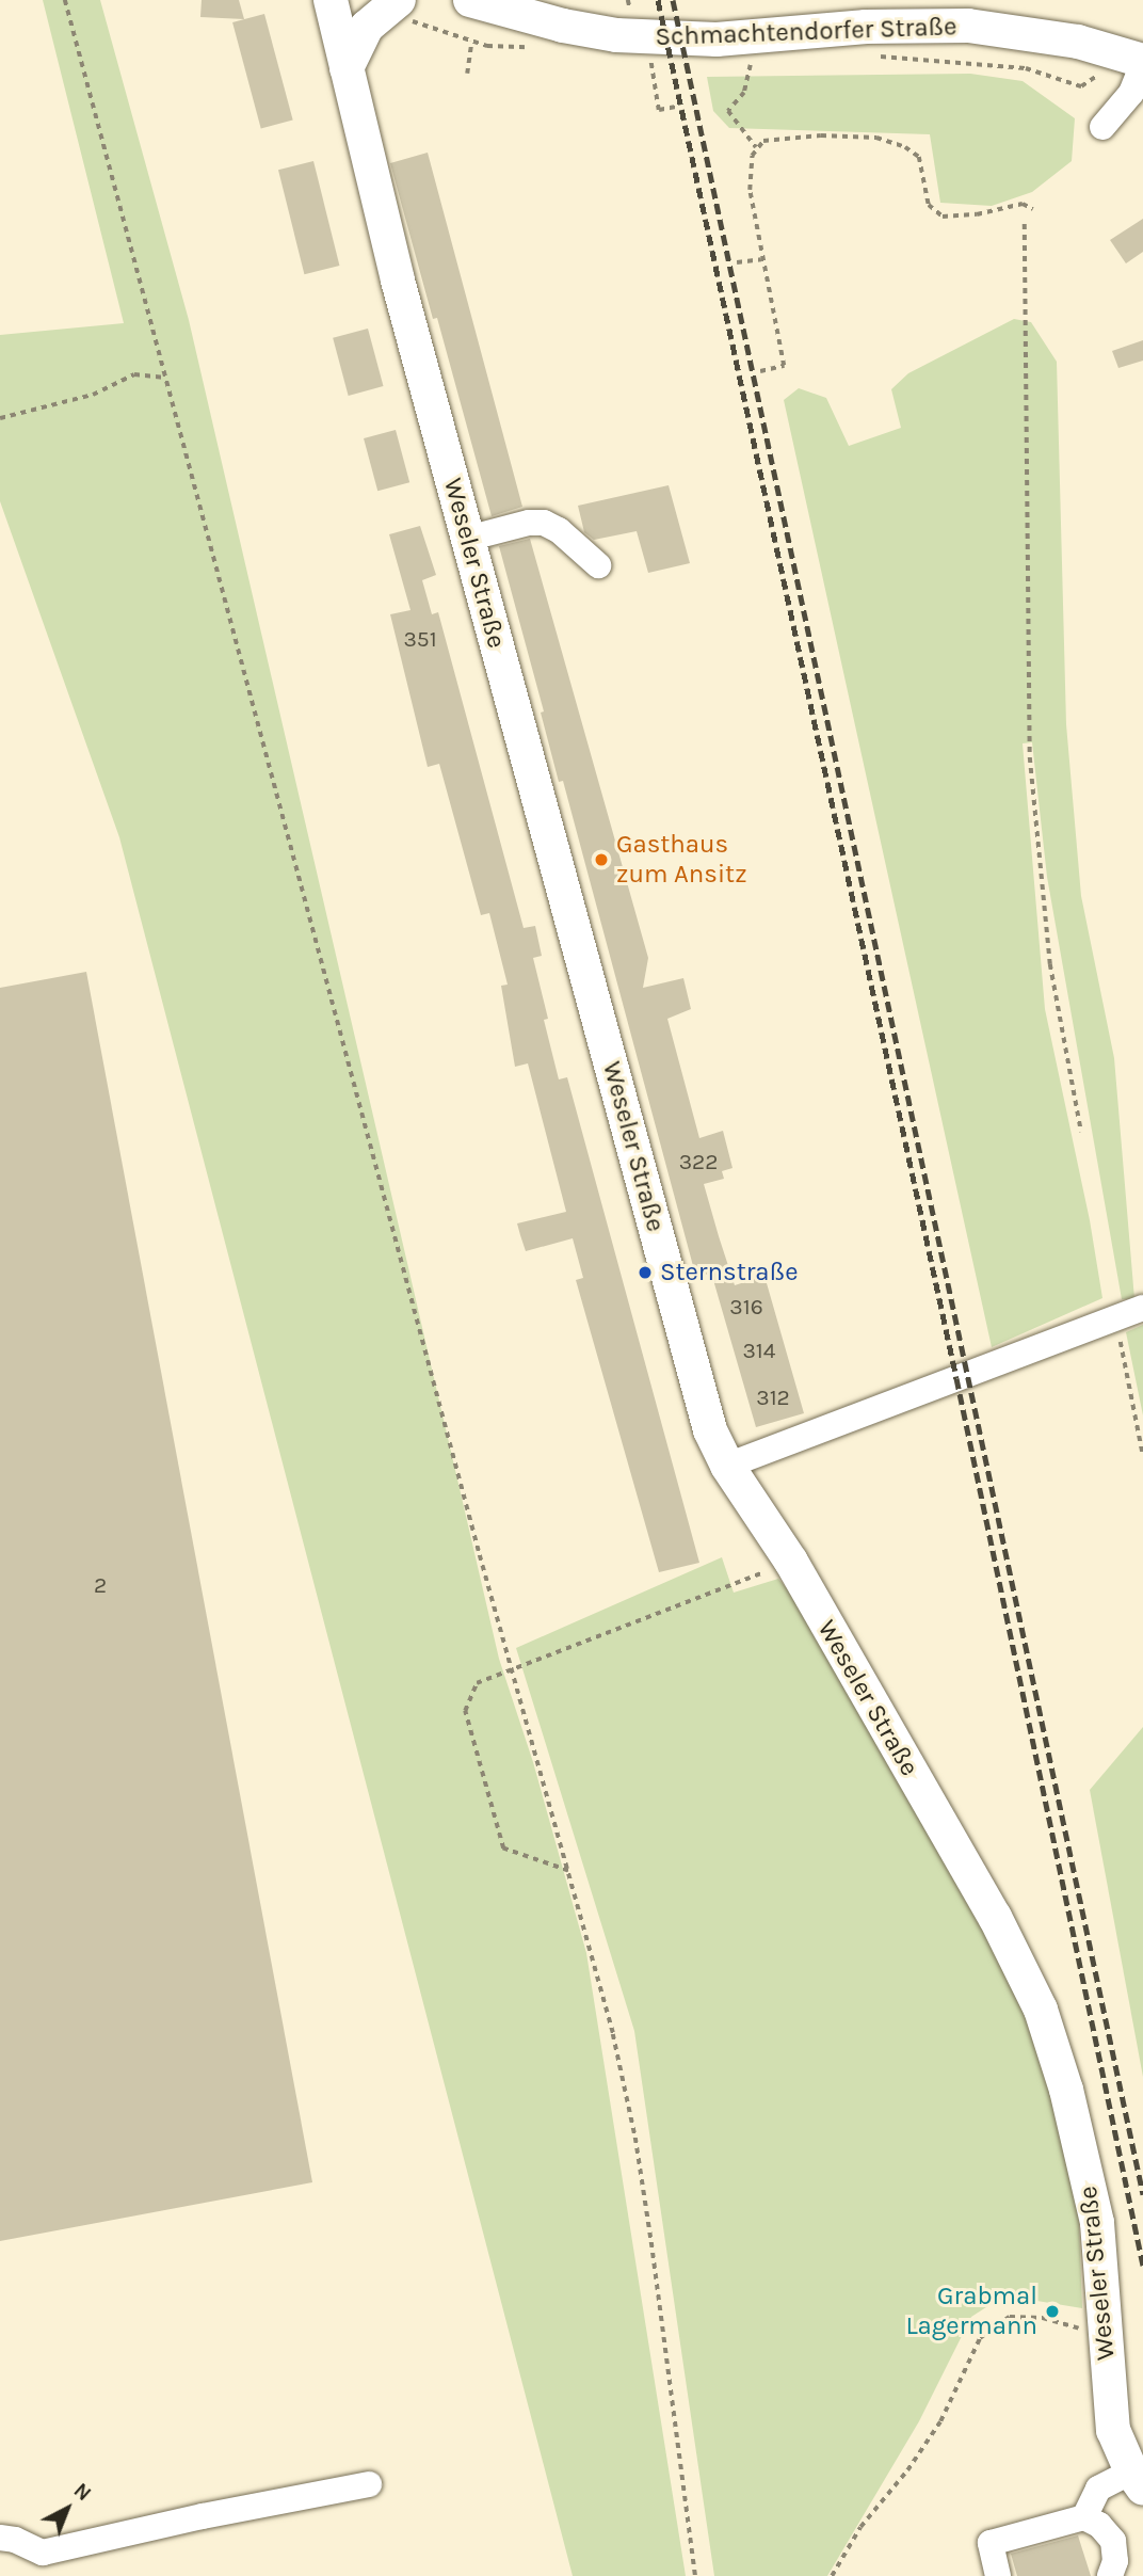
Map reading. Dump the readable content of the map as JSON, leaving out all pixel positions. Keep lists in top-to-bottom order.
{
  "streets": {
    "main road": ["Schmachtendorfer Straße", "Weseler Straße"]
  },
  "places": ["Gasthaus zum Ansitz", "Sternstraße", "Grabmal Lagermann"],
  "house_numbers": [
    "351",
    "322",
    "316",
    "314",
    "312",
    "2"
  ],
  "north": "top right"
}
